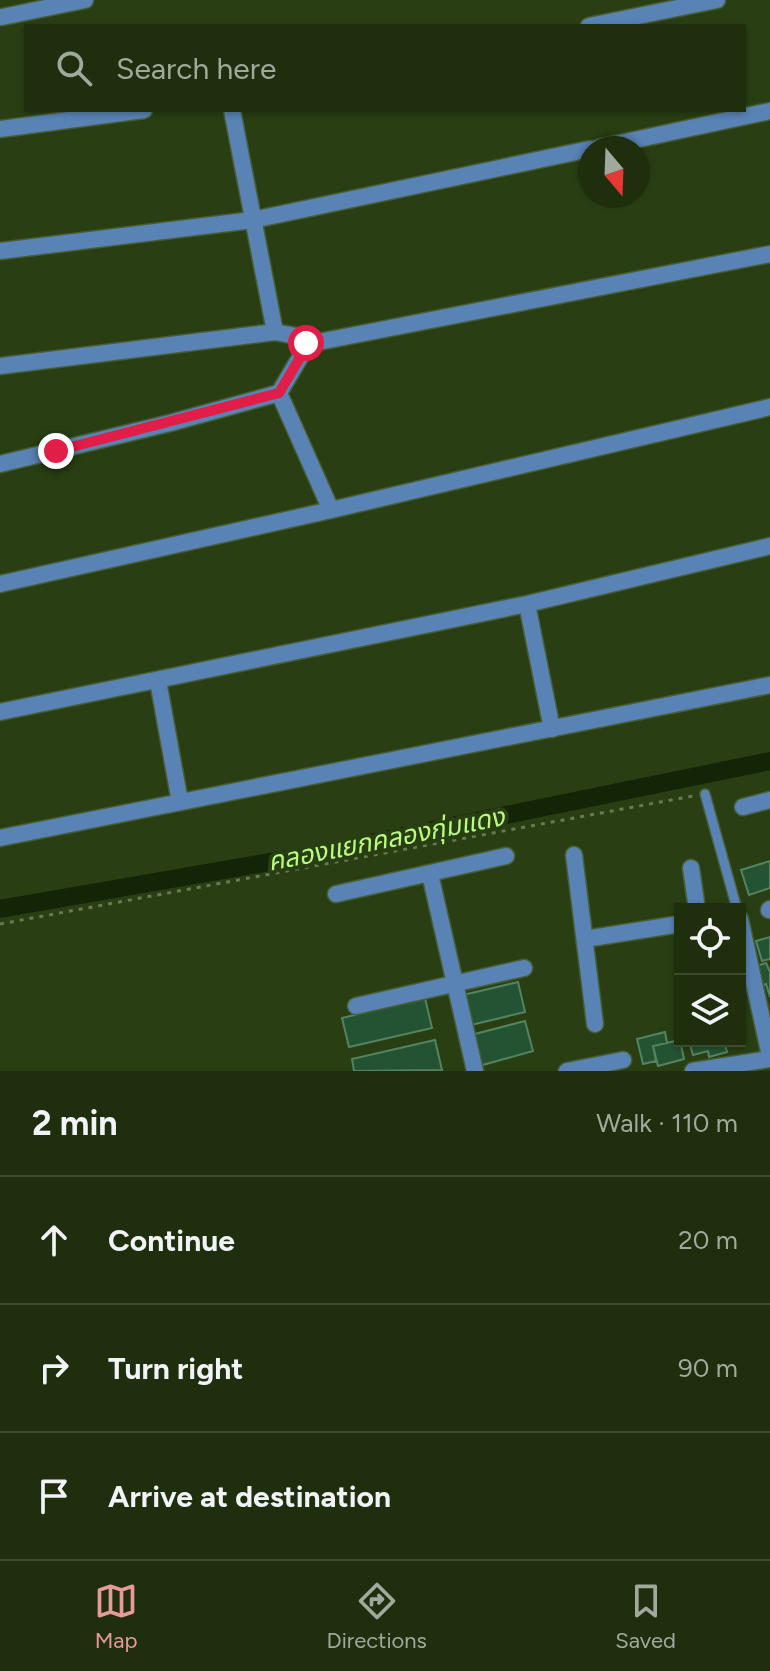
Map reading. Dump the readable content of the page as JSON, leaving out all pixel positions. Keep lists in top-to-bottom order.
{
  "water": ["คลองแยกคลองกุ่มแดง"],
  "north": "bottom",
  "page": {
    "search": "Search here",
    "heading": ["2 min", "Walk · 110 m"],
    "list": [
      ["Continue", "20 m"],
      ["Turn right", "90 m"],
      "Arrive at destination"
    ],
    "nav": ["Map", "Directions", "Saved"]
  }
}
